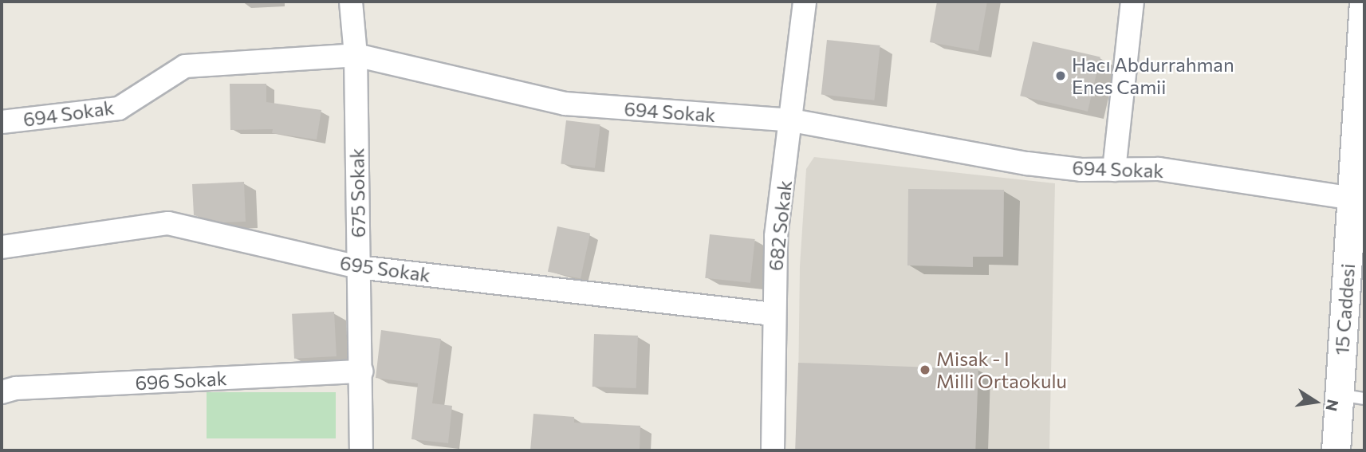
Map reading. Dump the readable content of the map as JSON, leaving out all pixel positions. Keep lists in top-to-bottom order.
{
  "streets": {
    "street": [
      "694 Sokak",
      "675 Sokak",
      "682 Sokak",
      "695 Sokak",
      "15 Caddesi",
      "696 Sokak"
    ]
  },
  "crossings": [
    ["694 Sokak", "675 Sokak"],
    ["694 Sokak", "682 Sokak"],
    ["694 Sokak", "15 Caddesi"],
    ["675 Sokak", "695 Sokak"],
    ["675 Sokak", "696 Sokak"],
    ["682 Sokak", "695 Sokak"]
  ],
  "places": ["Hacı Abdurrahman Enes Camii", "Misak - I Milli Ortaokulu"],
  "north": "right"
}
